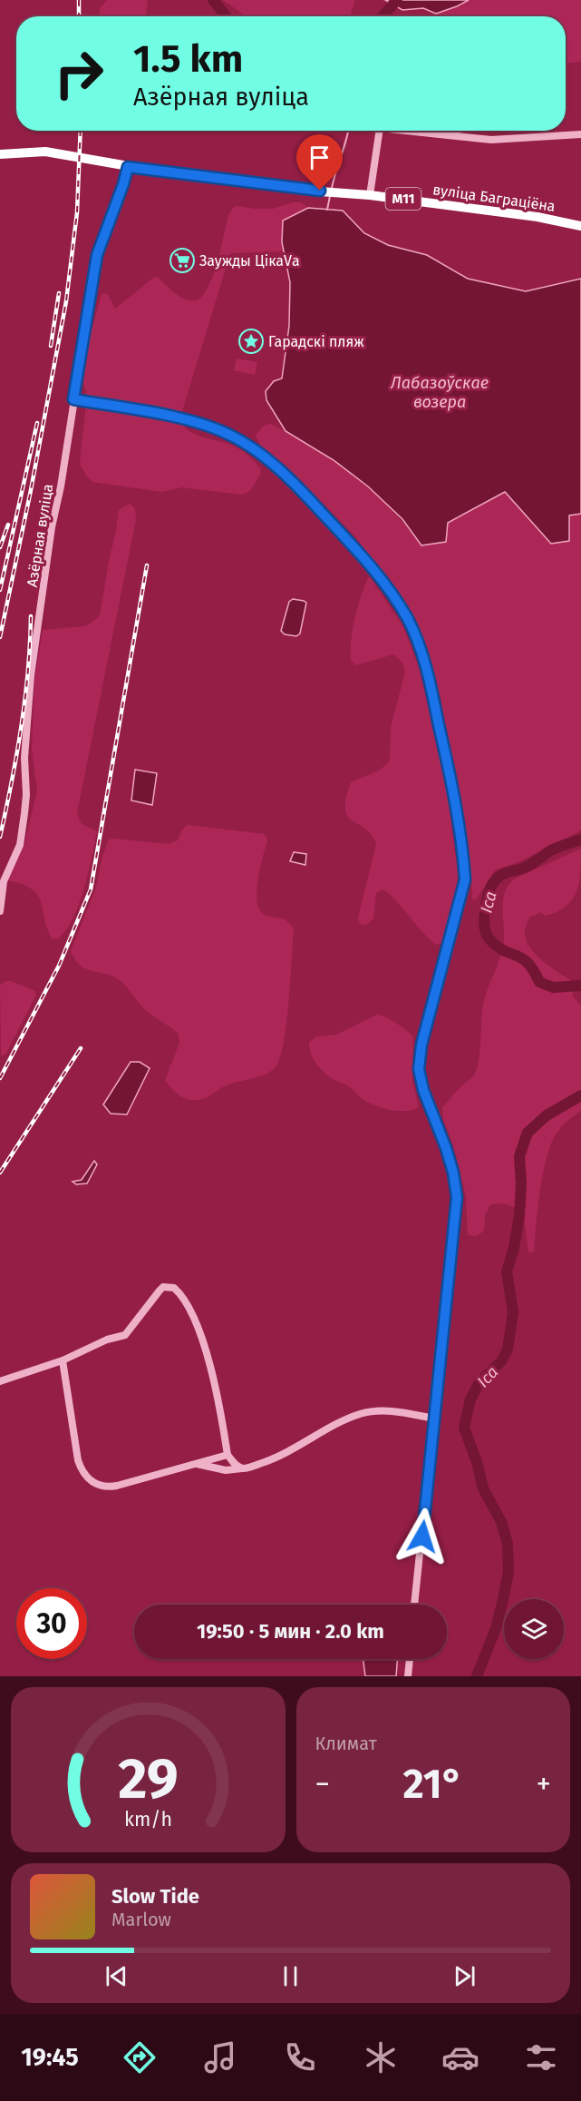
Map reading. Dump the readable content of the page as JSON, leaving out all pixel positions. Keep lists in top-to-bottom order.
{
  "streets": {
    "highway": ["вуліца Баграціёна", "М11"],
    "street": ["Азёрная вуліца"]
  },
  "crossings": [
    ["вуліца Баграціёна", "Азёрная вуліца"]
  ],
  "water": ["Лабазоўскае возера", "Іса"],
  "places": {
    "supermarket": ["Заужды ЦікаVа"],
    "place": ["Гарадскі пляж"]
  },
  "page": {
    "turn": ["1.5 km", "Азёрная вуліца"],
    "limit": "30",
    "trip": "19:50 · 5 мин · 2.0 km",
    "tile": "Климат",
    "heat": ["−", "21°", "+"],
    "song": ["Slow Tide", "Marlow"],
    "tabs": "19:45",
    "gauge": ["29", "km/h"]
  }
}
